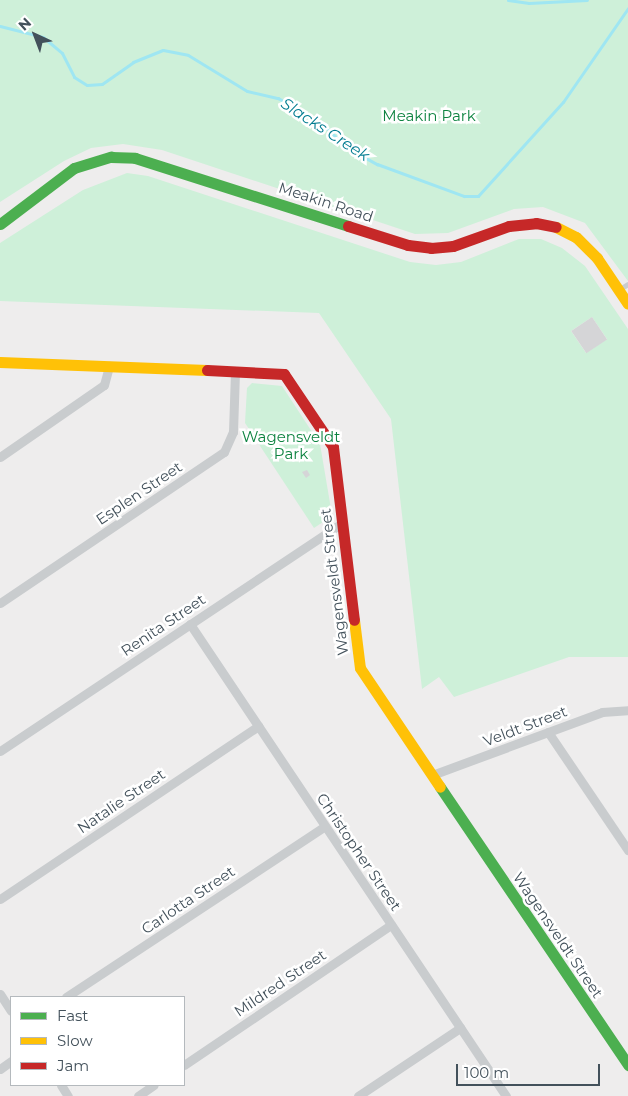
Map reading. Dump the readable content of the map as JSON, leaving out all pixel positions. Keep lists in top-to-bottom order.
{
  "streets": {
    "street": [
      "Meakin Road",
      "Esplen Street",
      "Wagensveldt Street",
      "Renita Street",
      "Veldt Street",
      "Natalie Street",
      "Christopher Street",
      "Carlotta Street",
      "Mildred Street"
    ]
  },
  "crossings": [
    ["Esplen Street", "Wagensveldt Street"],
    ["Wagensveldt Street", "Renita Street"],
    ["Wagensveldt Street", "Veldt Street"],
    ["Renita Street", "Christopher Street"],
    ["Natalie Street", "Christopher Street"],
    ["Christopher Street", "Carlotta Street"],
    ["Christopher Street", "Mildred Street"]
  ],
  "water": ["Slacks Creek"],
  "parks": ["Meakin Park", "Wagensveldt Park"],
  "legend": ["Fast", "Slow", "Jam"],
  "scale_bar": "100 m",
  "north": "top left"
}
